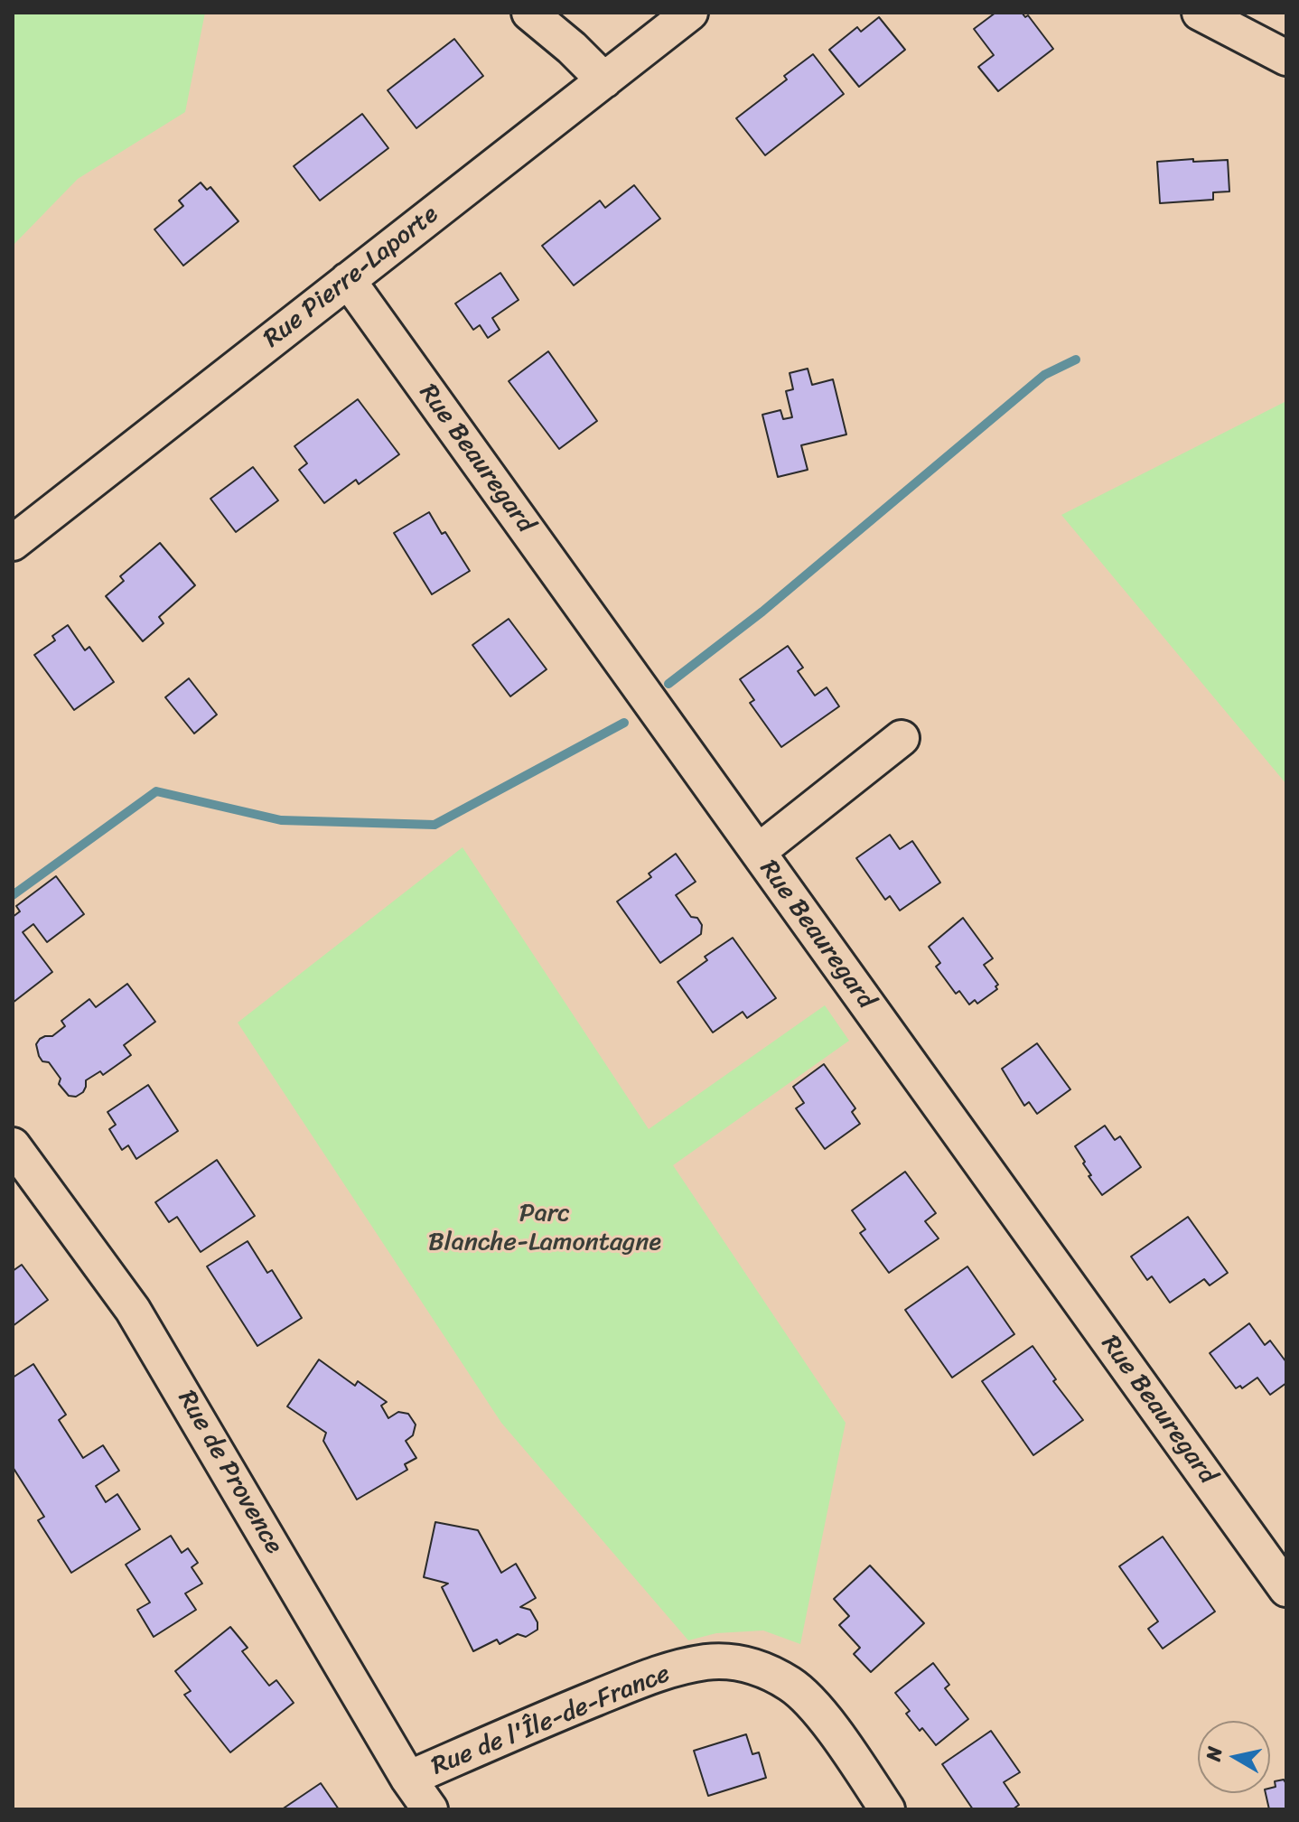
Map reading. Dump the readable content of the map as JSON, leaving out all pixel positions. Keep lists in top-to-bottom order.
{
  "streets": {
    "street": [
      "Rue Pierre-Laporte",
      "Rue Beauregard",
      "Rue de Provence",
      "Rue de l'Île-de-France"
    ]
  },
  "crossings": [
    ["Rue Pierre-Laporte", "Rue Beauregard"],
    ["Rue de Provence", "Rue de l'Île-de-France"]
  ],
  "parks": ["Parc Blanche-Lamontagne"],
  "north": "left"
}
